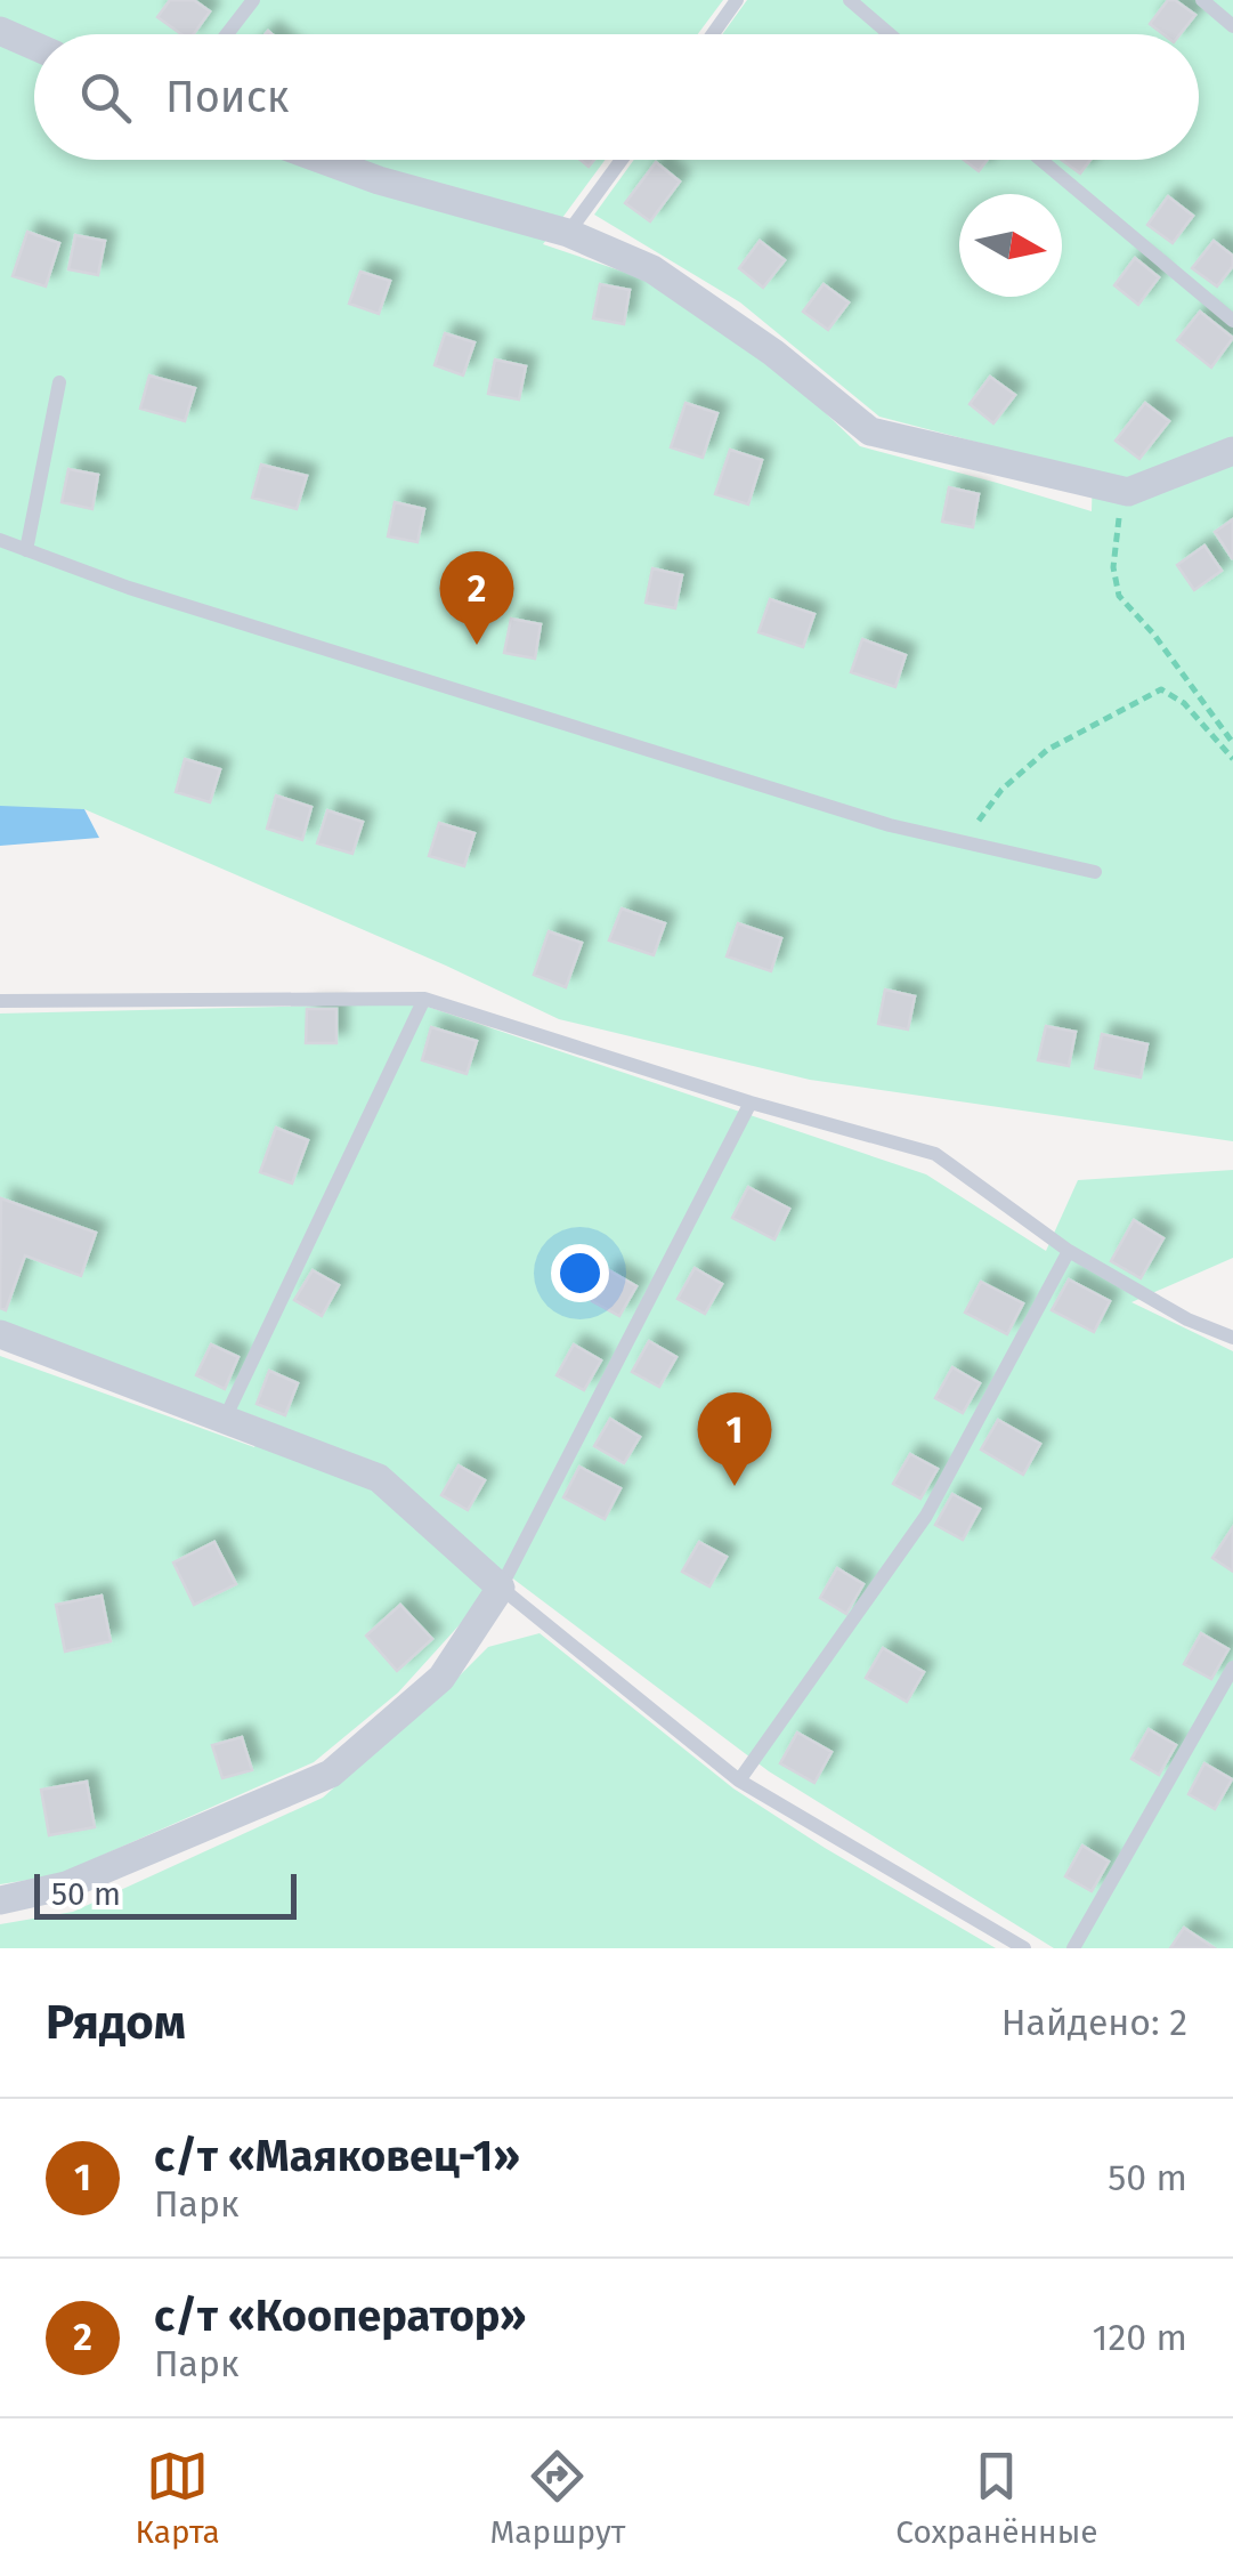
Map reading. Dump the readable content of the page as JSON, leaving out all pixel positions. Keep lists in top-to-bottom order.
{
  "scale_bar": "50 m",
  "north": "right",
  "page": {
    "search": "Поиск",
    "pins": ["2", "1"],
    "scale": "50 m",
    "heading": ["Рядом", "Найдено: 2"],
    "list": [
      {
        "mark": "1",
        "name": "с/т «Маяковец-1»",
        "note": "Парк",
        "value": "50 m"
      },
      {
        "mark": "2",
        "name": "с/т «Кооператор»",
        "note": "Парк",
        "value": "120 m"
      }
    ],
    "nav": ["Карта", "Маршрут", "Сохранённые"]
  }
}
